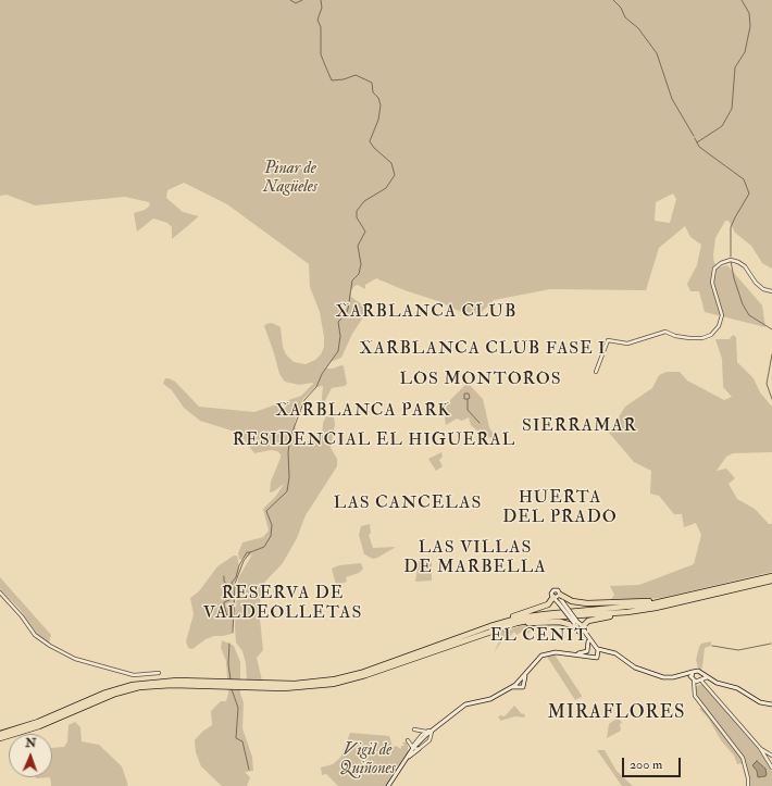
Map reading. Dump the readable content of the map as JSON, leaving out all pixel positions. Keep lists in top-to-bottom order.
{
  "districts": [
    "XARBLANCA CLUB",
    "XARBLANCA CLUB FASE I",
    "LOS MONTOROS",
    "XARBLANCA PARK",
    "SIERRAMAR",
    "RESIDENCIAL EL HIGUERAL",
    "HUERTA DEL PRADO",
    "LAS CANCELAS",
    "LAS VILLAS DE MARBELLA",
    "RESERVA DE VALDEOLLETAS",
    "EL CENIT",
    "MIRAFLORES"
  ],
  "parks": ["Pinar de Nagüeles", "Vigil de Quiñones"],
  "scale_bar": "200 m",
  "north": "top"
}
